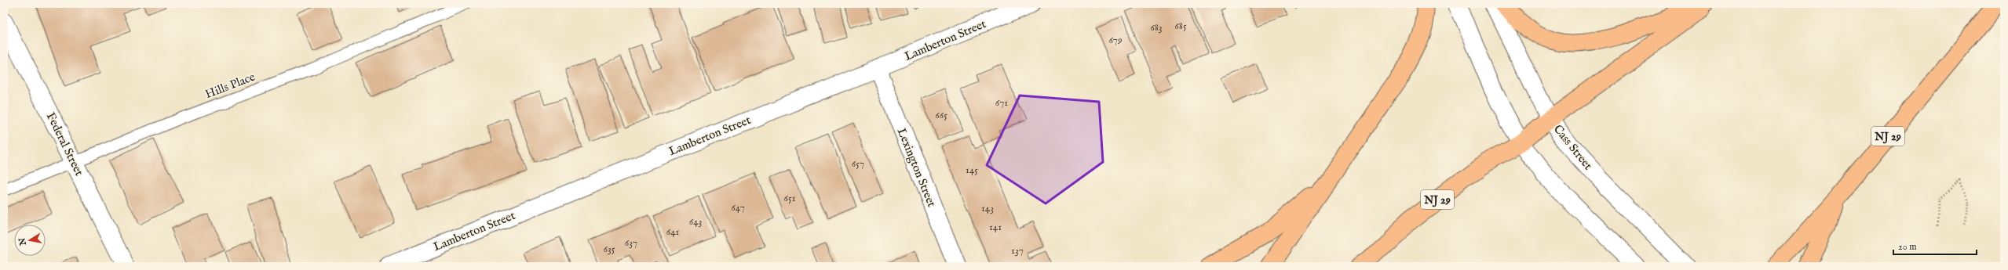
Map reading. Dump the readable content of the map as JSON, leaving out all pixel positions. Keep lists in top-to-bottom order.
{
  "streets": {
    "highway": ["NJ 29"],
    "street": [
      "Lamberton Street",
      "Federal Street",
      "Cass Street",
      "Lexington Street"
    ],
    "lane": ["Hills Place"]
  },
  "crossings": [
    ["Lamberton Street", "Lexington Street"],
    ["Hills Place", "Federal Street"],
    ["NJ 29", "Cass Street"]
  ],
  "house_numbers": [
    "685",
    "683",
    "679",
    "671",
    "665",
    "657",
    "145",
    "651",
    "647",
    "143",
    "643",
    "141",
    "641",
    "637",
    "635",
    "137"
  ],
  "scale_bar": "20 m",
  "north": "left"
}
